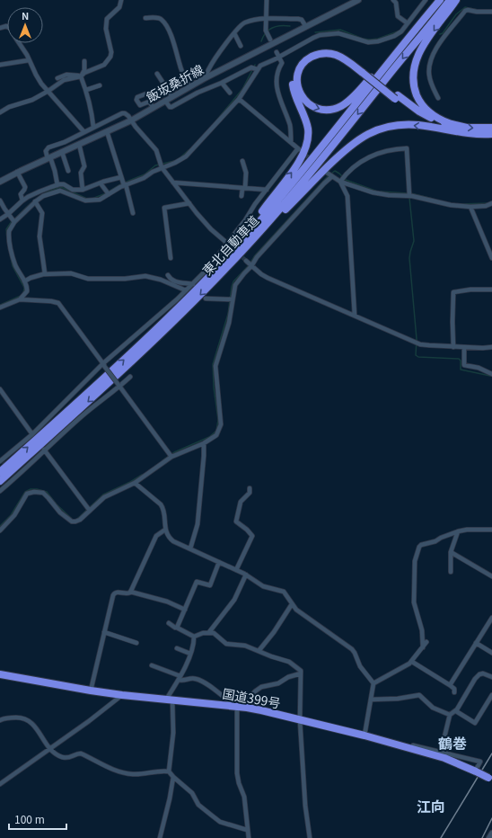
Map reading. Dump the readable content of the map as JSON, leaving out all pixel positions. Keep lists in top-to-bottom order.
{
  "streets": {
    "highway": ["東北自動車道", "国道399号"],
    "main road": ["飯坂桑折線"]
  },
  "districts": ["鶴巻", "江向"],
  "scale_bar": "100 m",
  "north": "top"
}
